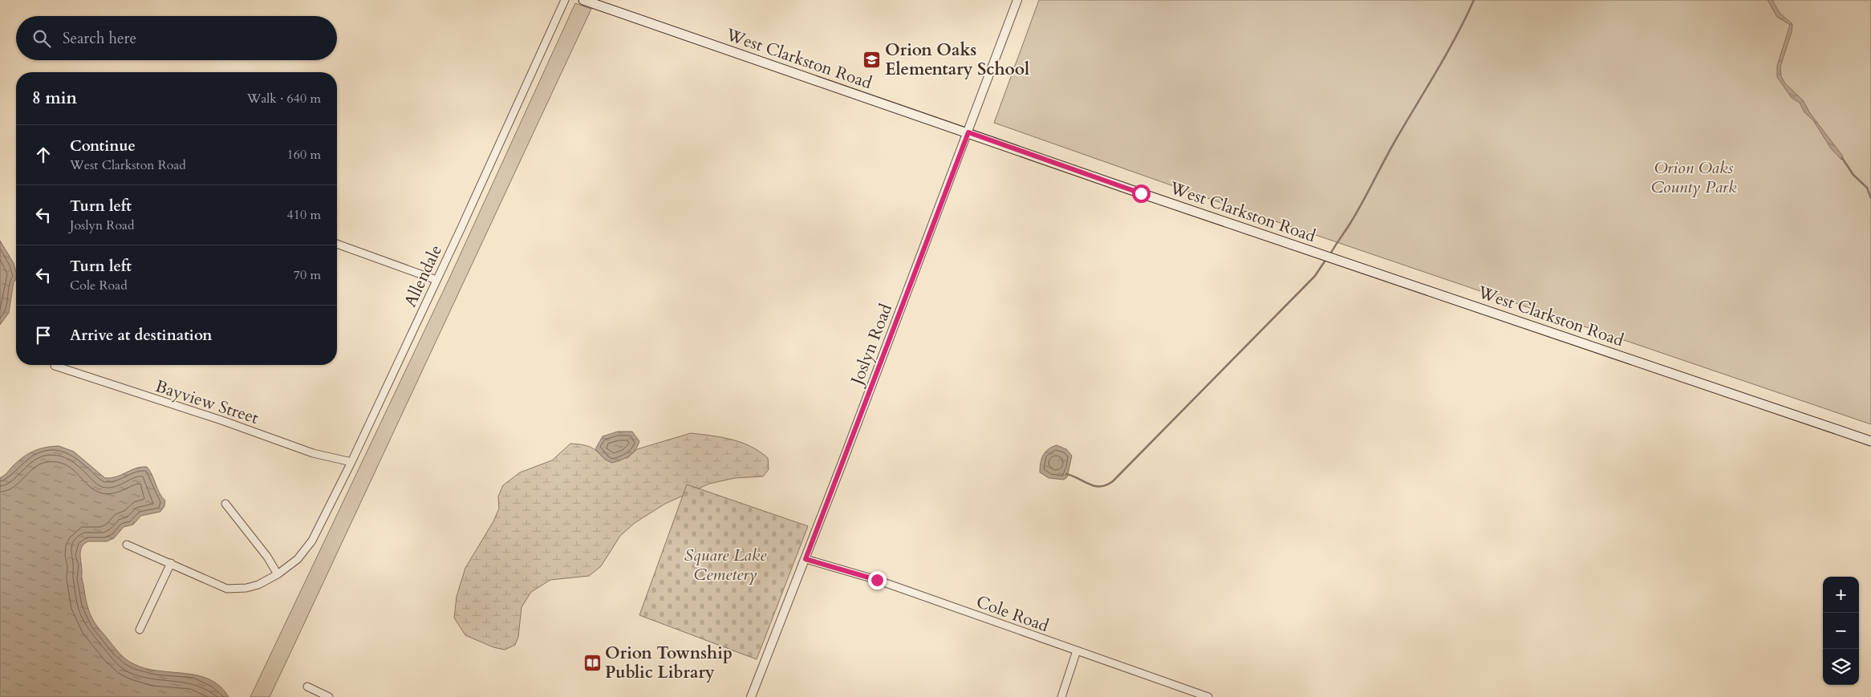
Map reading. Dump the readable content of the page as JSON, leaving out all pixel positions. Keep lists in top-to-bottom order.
{
  "streets": {
    "main road": ["West Clarkston Road"],
    "street": [
      "Allendale",
      "Joslyn Road",
      "Bayview Street",
      "Cole Road"
    ]
  },
  "crossings": [
    ["West Clarkston Road", "Joslyn Road"],
    ["Allendale", "Bayview Street"],
    ["Joslyn Road", "Cole Road"]
  ],
  "parks": ["Orion Oaks County Park", "Square Lake Cemetery"],
  "places": {
    "school or university": ["Orion Oaks Elementary School"],
    "library": ["Orion Township Public Library"]
  },
  "page": {
    "search": "Search here",
    "heading": ["8 min", "Walk · 640 m"],
    "list": [
      ["Continue", "West Clarkston Road", "160 m"],
      ["Turn left", "Joslyn Road", "410 m"],
      ["Turn left", "Cole Road", "70 m"],
      "Arrive at destination"
    ],
    "map_buttons": ["+", "−"]
  }
}
